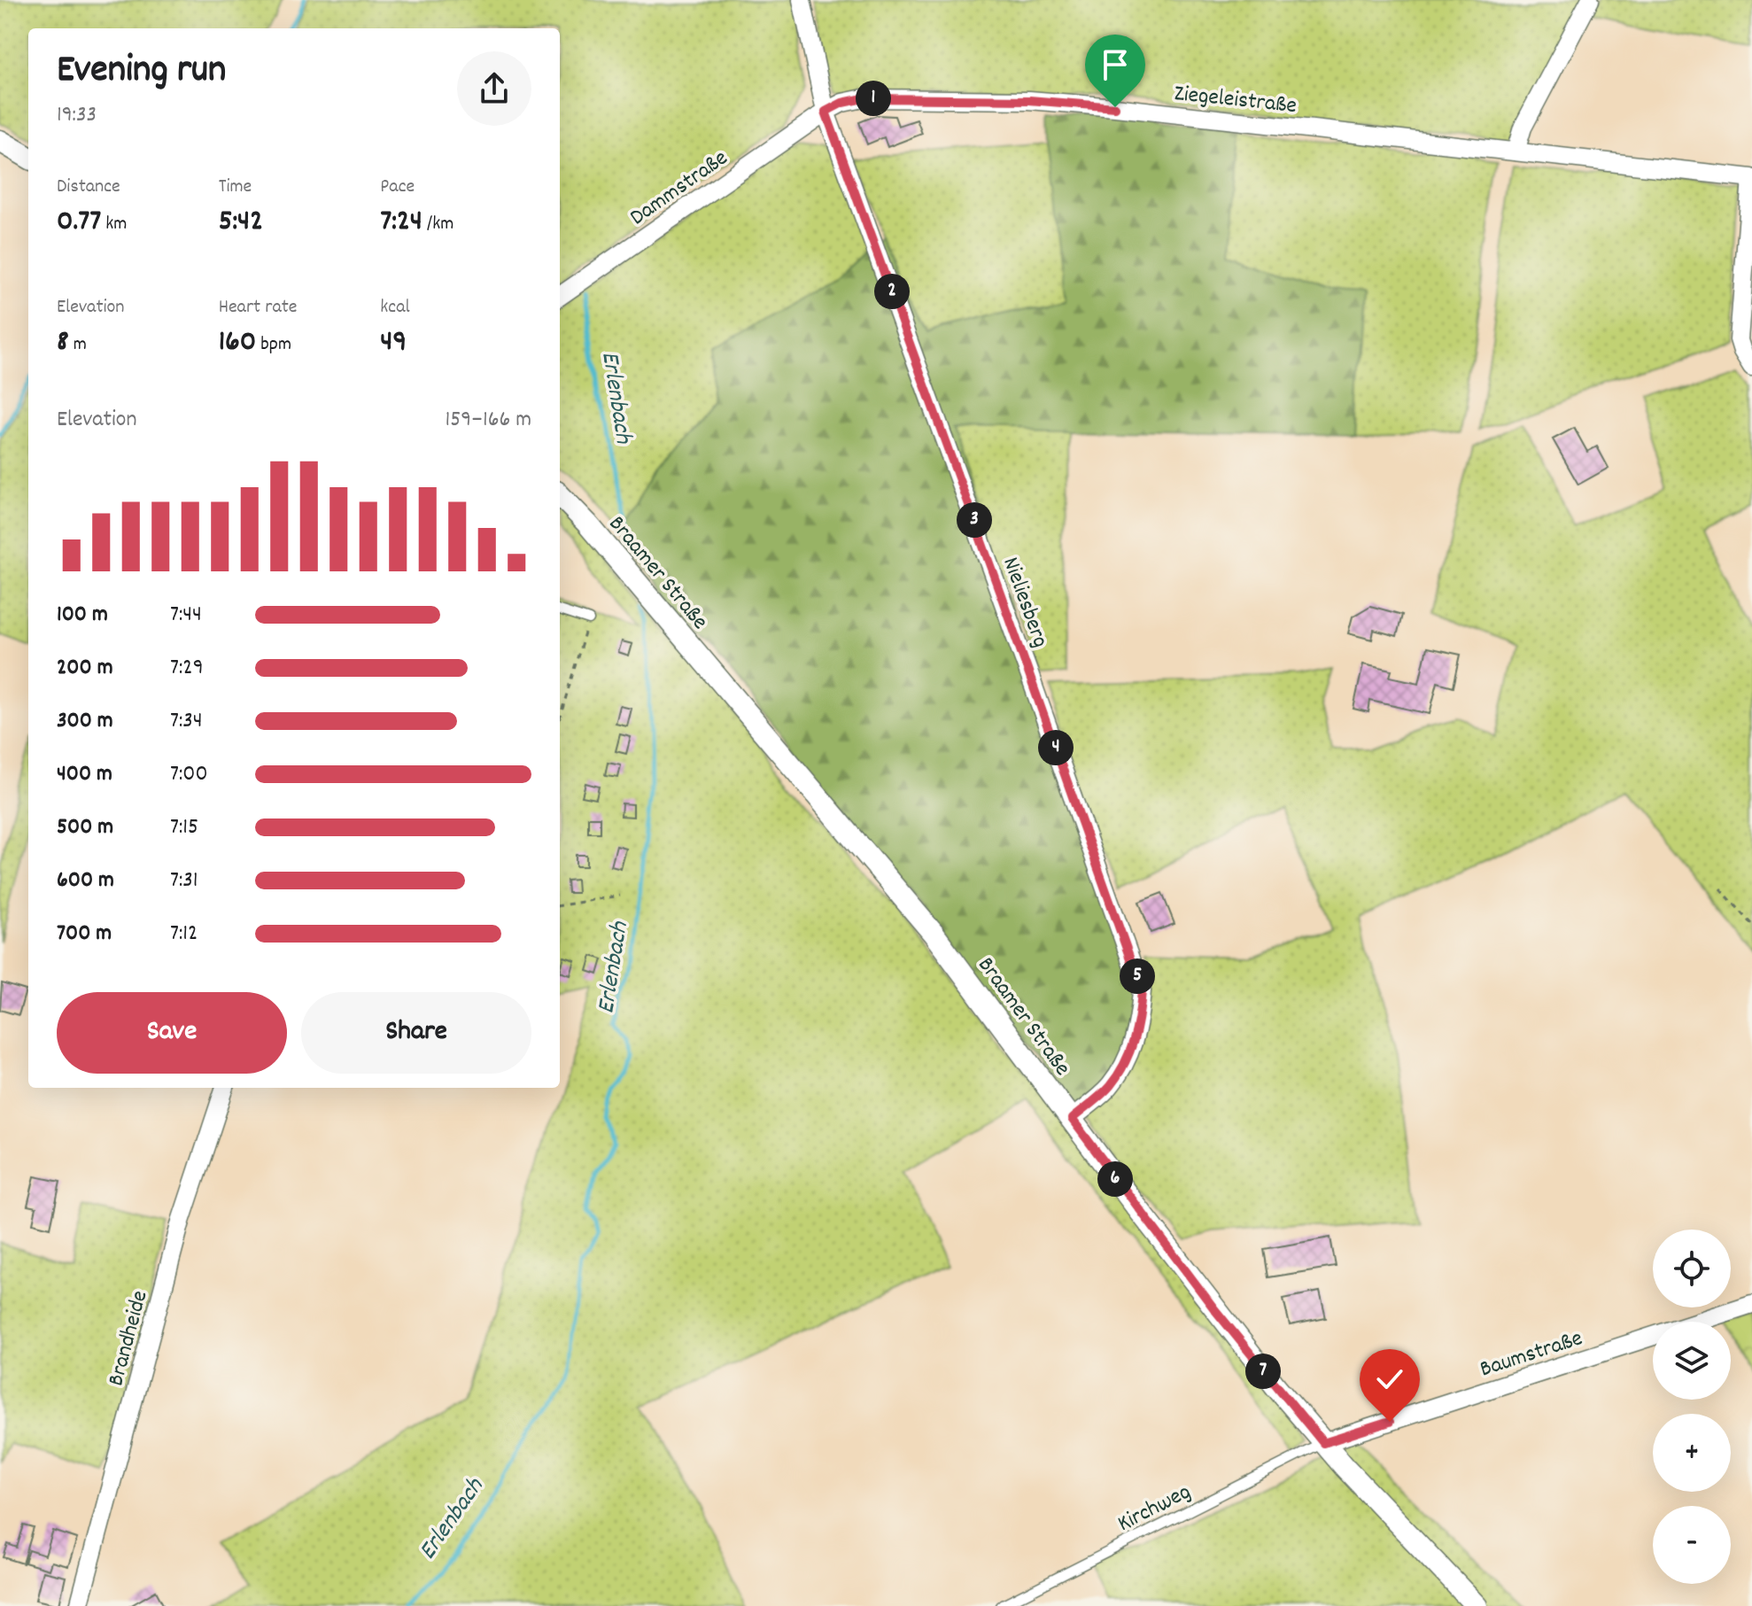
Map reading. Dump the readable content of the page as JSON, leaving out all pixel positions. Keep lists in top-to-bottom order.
{
  "streets": {
    "street": [
      "Ziegeleistraße",
      "Dammstraße",
      "Braamer Straße",
      "Nieliesberg",
      "Brandheide",
      "Baumstraße"
    ],
    "lane": ["Kirchweg"]
  },
  "crossings": [
    ["Ziegeleistraße", "Dammstraße"],
    ["Ziegeleistraße", "Nieliesberg"],
    ["Dammstraße", "Nieliesberg"],
    ["Braamer Straße", "Nieliesberg"],
    ["Braamer Straße", "Baumstraße"],
    ["Braamer Straße", "Kirchweg"],
    ["Baumstraße", "Kirchweg"]
  ],
  "water": ["Erlenbach"],
  "page": {
    "heading": ["Evening run", "19:33"],
    "pins": [
      "1",
      "2",
      "3",
      "4",
      "5",
      "6",
      "7"
    ],
    "stats": [
      ["Distance", "0.77 km"],
      ["Time", "5:42"],
      ["Pace", "7:24 /km"],
      ["Elevation", "8 m"],
      ["Heart rate", "160 bpm"],
      ["kcal", "49"]
    ],
    "chart": ["Elevation", "159–166 m"],
    "list": [
      {
        "name": "100 m",
        "note": "7:44"
      },
      {
        "name": "200 m",
        "note": "7:29"
      },
      {
        "name": "300 m",
        "note": "7:34"
      },
      {
        "name": "400 m",
        "note": "7:00"
      },
      {
        "name": "500 m",
        "note": "7:15"
      },
      {
        "name": "600 m",
        "note": "7:31"
      },
      {
        "name": "700 m",
        "note": "7:12"
      }
    ],
    "buttons": ["Save", "Share"],
    "map_buttons": ["+", "−"]
  }
}
